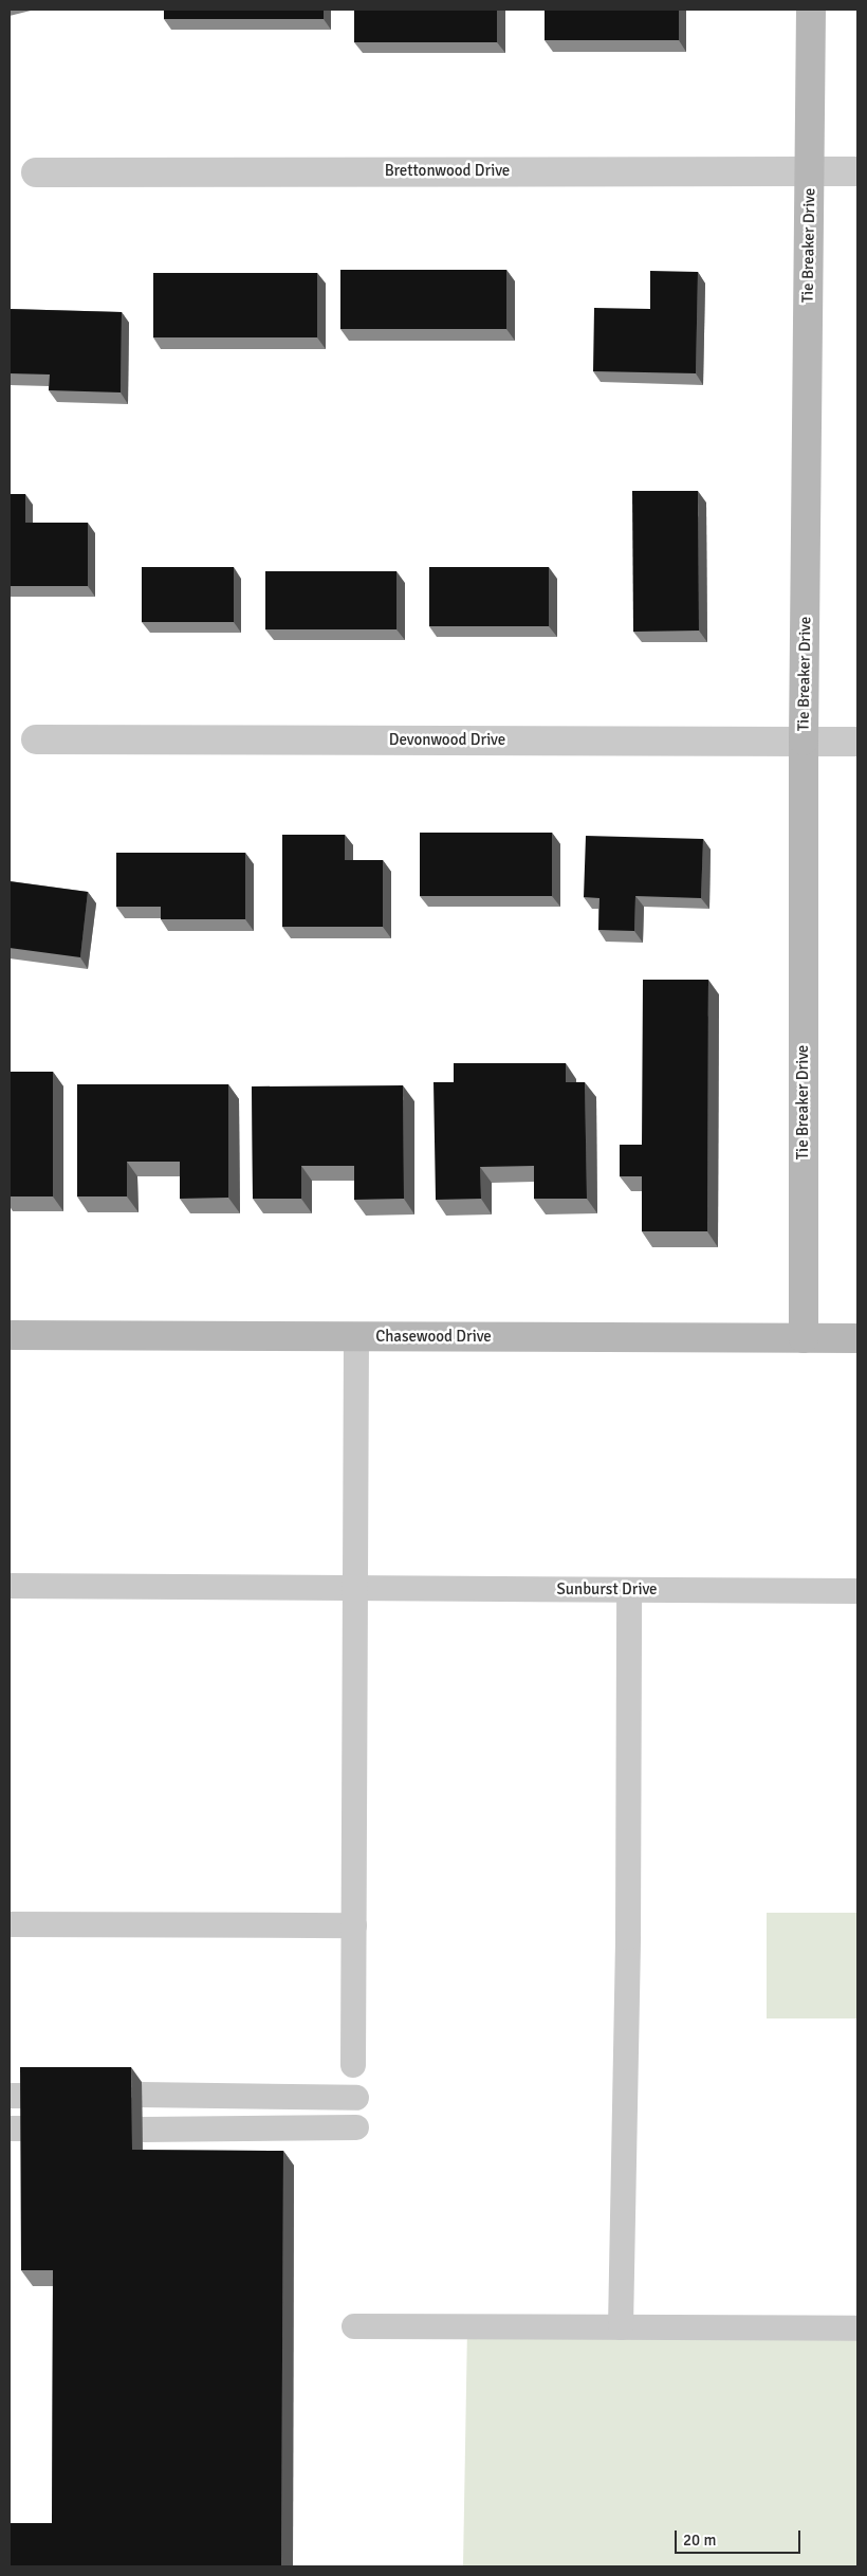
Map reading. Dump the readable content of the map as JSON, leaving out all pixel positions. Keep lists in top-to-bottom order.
{
  "streets": {
    "street": [
      "Brettonwood Drive",
      "Tie Breaker Drive",
      "Devonwood Drive",
      "Chasewood Drive"
    ],
    "lane": ["Sunburst Drive"]
  },
  "crossings": [
    ["Brettonwood Drive", "Tie Breaker Drive"],
    ["Tie Breaker Drive", "Devonwood Drive"],
    ["Tie Breaker Drive", "Chasewood Drive"]
  ],
  "scale_bar": "20 m"
}
